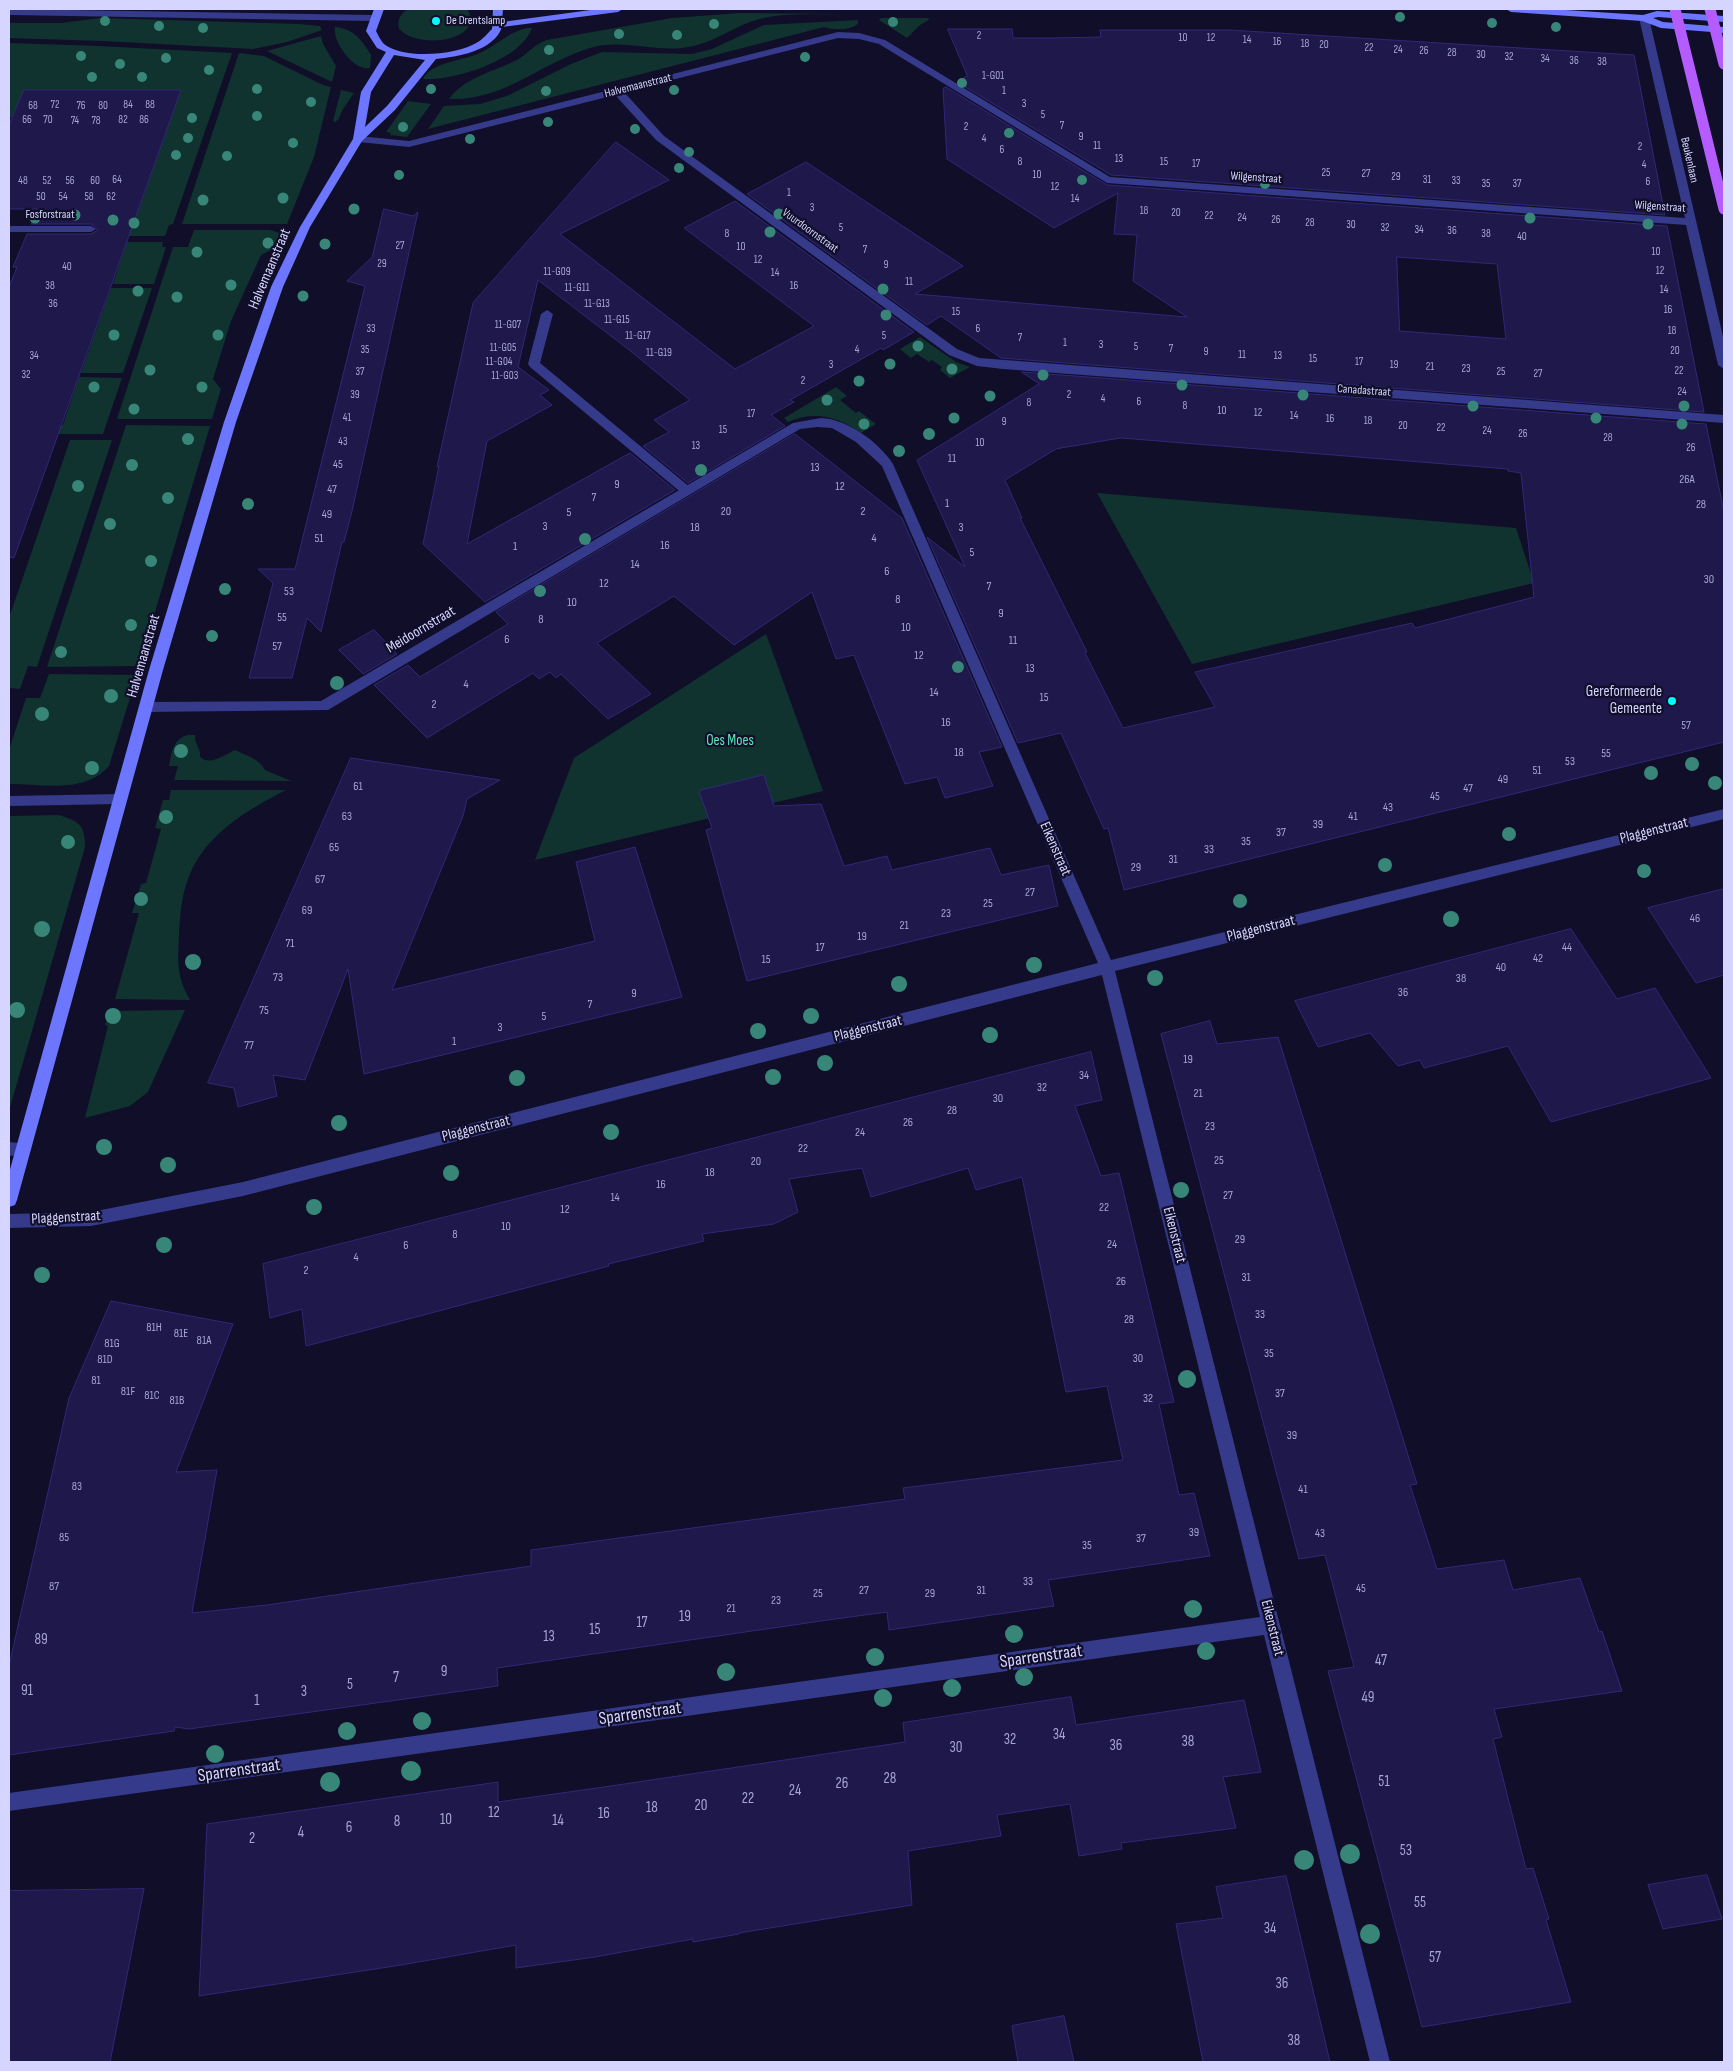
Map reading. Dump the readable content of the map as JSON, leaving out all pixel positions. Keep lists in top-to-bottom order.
{
  "streets": {
    "main road": ["Beukenlaan"],
    "street": [
      "Halvemaanstraat",
      "Wilgenstraat",
      "Fosforstraat",
      "Vuurdoornstraat",
      "Canadastraat",
      "Meidoornstraat",
      "Plaggenstraat",
      "Eikenstraat",
      "Sparrenstraat"
    ]
  },
  "crossings": [
    ["Halvemaanstraat", "Wilgenstraat"],
    ["Halvemaanstraat", "Vuurdoornstraat"],
    ["Halvemaanstraat", "Meidoornstraat"],
    ["Beukenlaan", "Wilgenstraat"],
    ["Vuurdoornstraat", "Canadastraat"],
    ["Meidoornstraat", "Eikenstraat"],
    ["Plaggenstraat", "Eikenstraat"],
    ["Eikenstraat", "Sparrenstraat"]
  ],
  "parks": ["Oes Moes"],
  "places": ["De Drentslamp", "Gereformeerde Gemeente"],
  "house_numbers": [
    "2",
    "10",
    "12",
    "14",
    "16",
    "18",
    "20",
    "22",
    "24",
    "26",
    "28",
    "30",
    "32",
    "34",
    "36",
    "38",
    "1-G01",
    "1",
    "3",
    "72",
    "84",
    "88",
    "68",
    "76",
    "80",
    "5",
    "66",
    "70",
    "82",
    "86",
    "74",
    "78",
    "7",
    "2",
    "9",
    "4",
    "11",
    "2",
    "6",
    "13",
    "8",
    "15",
    "17",
    "4",
    "25",
    "27",
    "10",
    "29",
    "64",
    "31",
    "48",
    "52",
    "56",
    "60",
    "33",
    "6",
    "35",
    "37",
    "12",
    "1",
    "50",
    "54",
    "58",
    "62",
    "14",
    "3",
    "18",
    "20",
    "22",
    "24",
    "26",
    "28",
    "30",
    "5",
    "32",
    "34",
    "36",
    "8",
    "38",
    "40",
    "27",
    "10",
    "7",
    "10",
    "12",
    "29",
    "9",
    "40",
    "12",
    "11-G09",
    "14",
    "11",
    "38",
    "16",
    "11-G11",
    "14",
    "36",
    "11-G13",
    "16",
    "15",
    "11-G15",
    "11-G07",
    "33",
    "6",
    "18",
    "11-G17",
    "5",
    "7",
    "1",
    "3",
    "5",
    "11-G05",
    "7",
    "35",
    "4",
    "20",
    "9",
    "11-G19",
    "11",
    "34",
    "13",
    "15",
    "11-G04",
    "17",
    "3",
    "19",
    "21",
    "23",
    "22",
    "37",
    "25",
    "27",
    "32",
    "11-G03",
    "2",
    "24",
    "39",
    "2",
    "4",
    "6",
    "8",
    "8",
    "10",
    "12",
    "17",
    "14",
    "41",
    "16",
    "18",
    "9",
    "20",
    "22",
    "15",
    "24",
    "26",
    "28",
    "43",
    "10",
    "13",
    "26",
    "11",
    "45",
    "13",
    "26A",
    "9",
    "12",
    "47",
    "7",
    "1",
    "28",
    "20",
    "2",
    "5",
    "49",
    "3",
    "18",
    "3",
    "51",
    "4",
    "16",
    "1",
    "5",
    "14",
    "6",
    "30",
    "12",
    "7",
    "53",
    "8",
    "10",
    "9",
    "55",
    "8",
    "10",
    "6",
    "11",
    "57",
    "12",
    "13",
    "4",
    "14",
    "15",
    "2",
    "16",
    "57",
    "18",
    "55",
    "53",
    "51",
    "49",
    "61",
    "47",
    "45",
    "43",
    "63",
    "41",
    "39",
    "37",
    "35",
    "65",
    "33",
    "31",
    "29",
    "67",
    "27",
    "25",
    "69",
    "23",
    "46",
    "21",
    "19",
    "71",
    "17",
    "44",
    "42",
    "15",
    "40",
    "73",
    "38",
    "36",
    "9",
    "7",
    "75",
    "5",
    "3",
    "1",
    "77",
    "19",
    "34",
    "32",
    "21",
    "30",
    "28",
    "26",
    "23",
    "24",
    "22",
    "25",
    "20",
    "18",
    "16",
    "27",
    "14",
    "22",
    "12",
    "10",
    "8",
    "29",
    "24",
    "6",
    "4",
    "2",
    "31",
    "26",
    "33",
    "28",
    "81H",
    "81E",
    "81A",
    "81G",
    "35",
    "30",
    "81D",
    "81",
    "81F",
    "37",
    "81C",
    "32",
    "81B",
    "39",
    "83",
    "41",
    "39",
    "43",
    "85",
    "37",
    "35",
    "33",
    "87",
    "45",
    "27",
    "31",
    "25",
    "29",
    "23",
    "21",
    "19",
    "17",
    "15",
    "13",
    "89",
    "47",
    "9",
    "7",
    "5",
    "91",
    "3",
    "49",
    "1",
    "34",
    "32",
    "38",
    "36",
    "30",
    "28",
    "51",
    "26",
    "24",
    "22",
    "20",
    "18",
    "12",
    "16",
    "10",
    "14",
    "8",
    "6",
    "4",
    "2",
    "53",
    "55",
    "34",
    "57",
    "36",
    "38"
  ]
}
